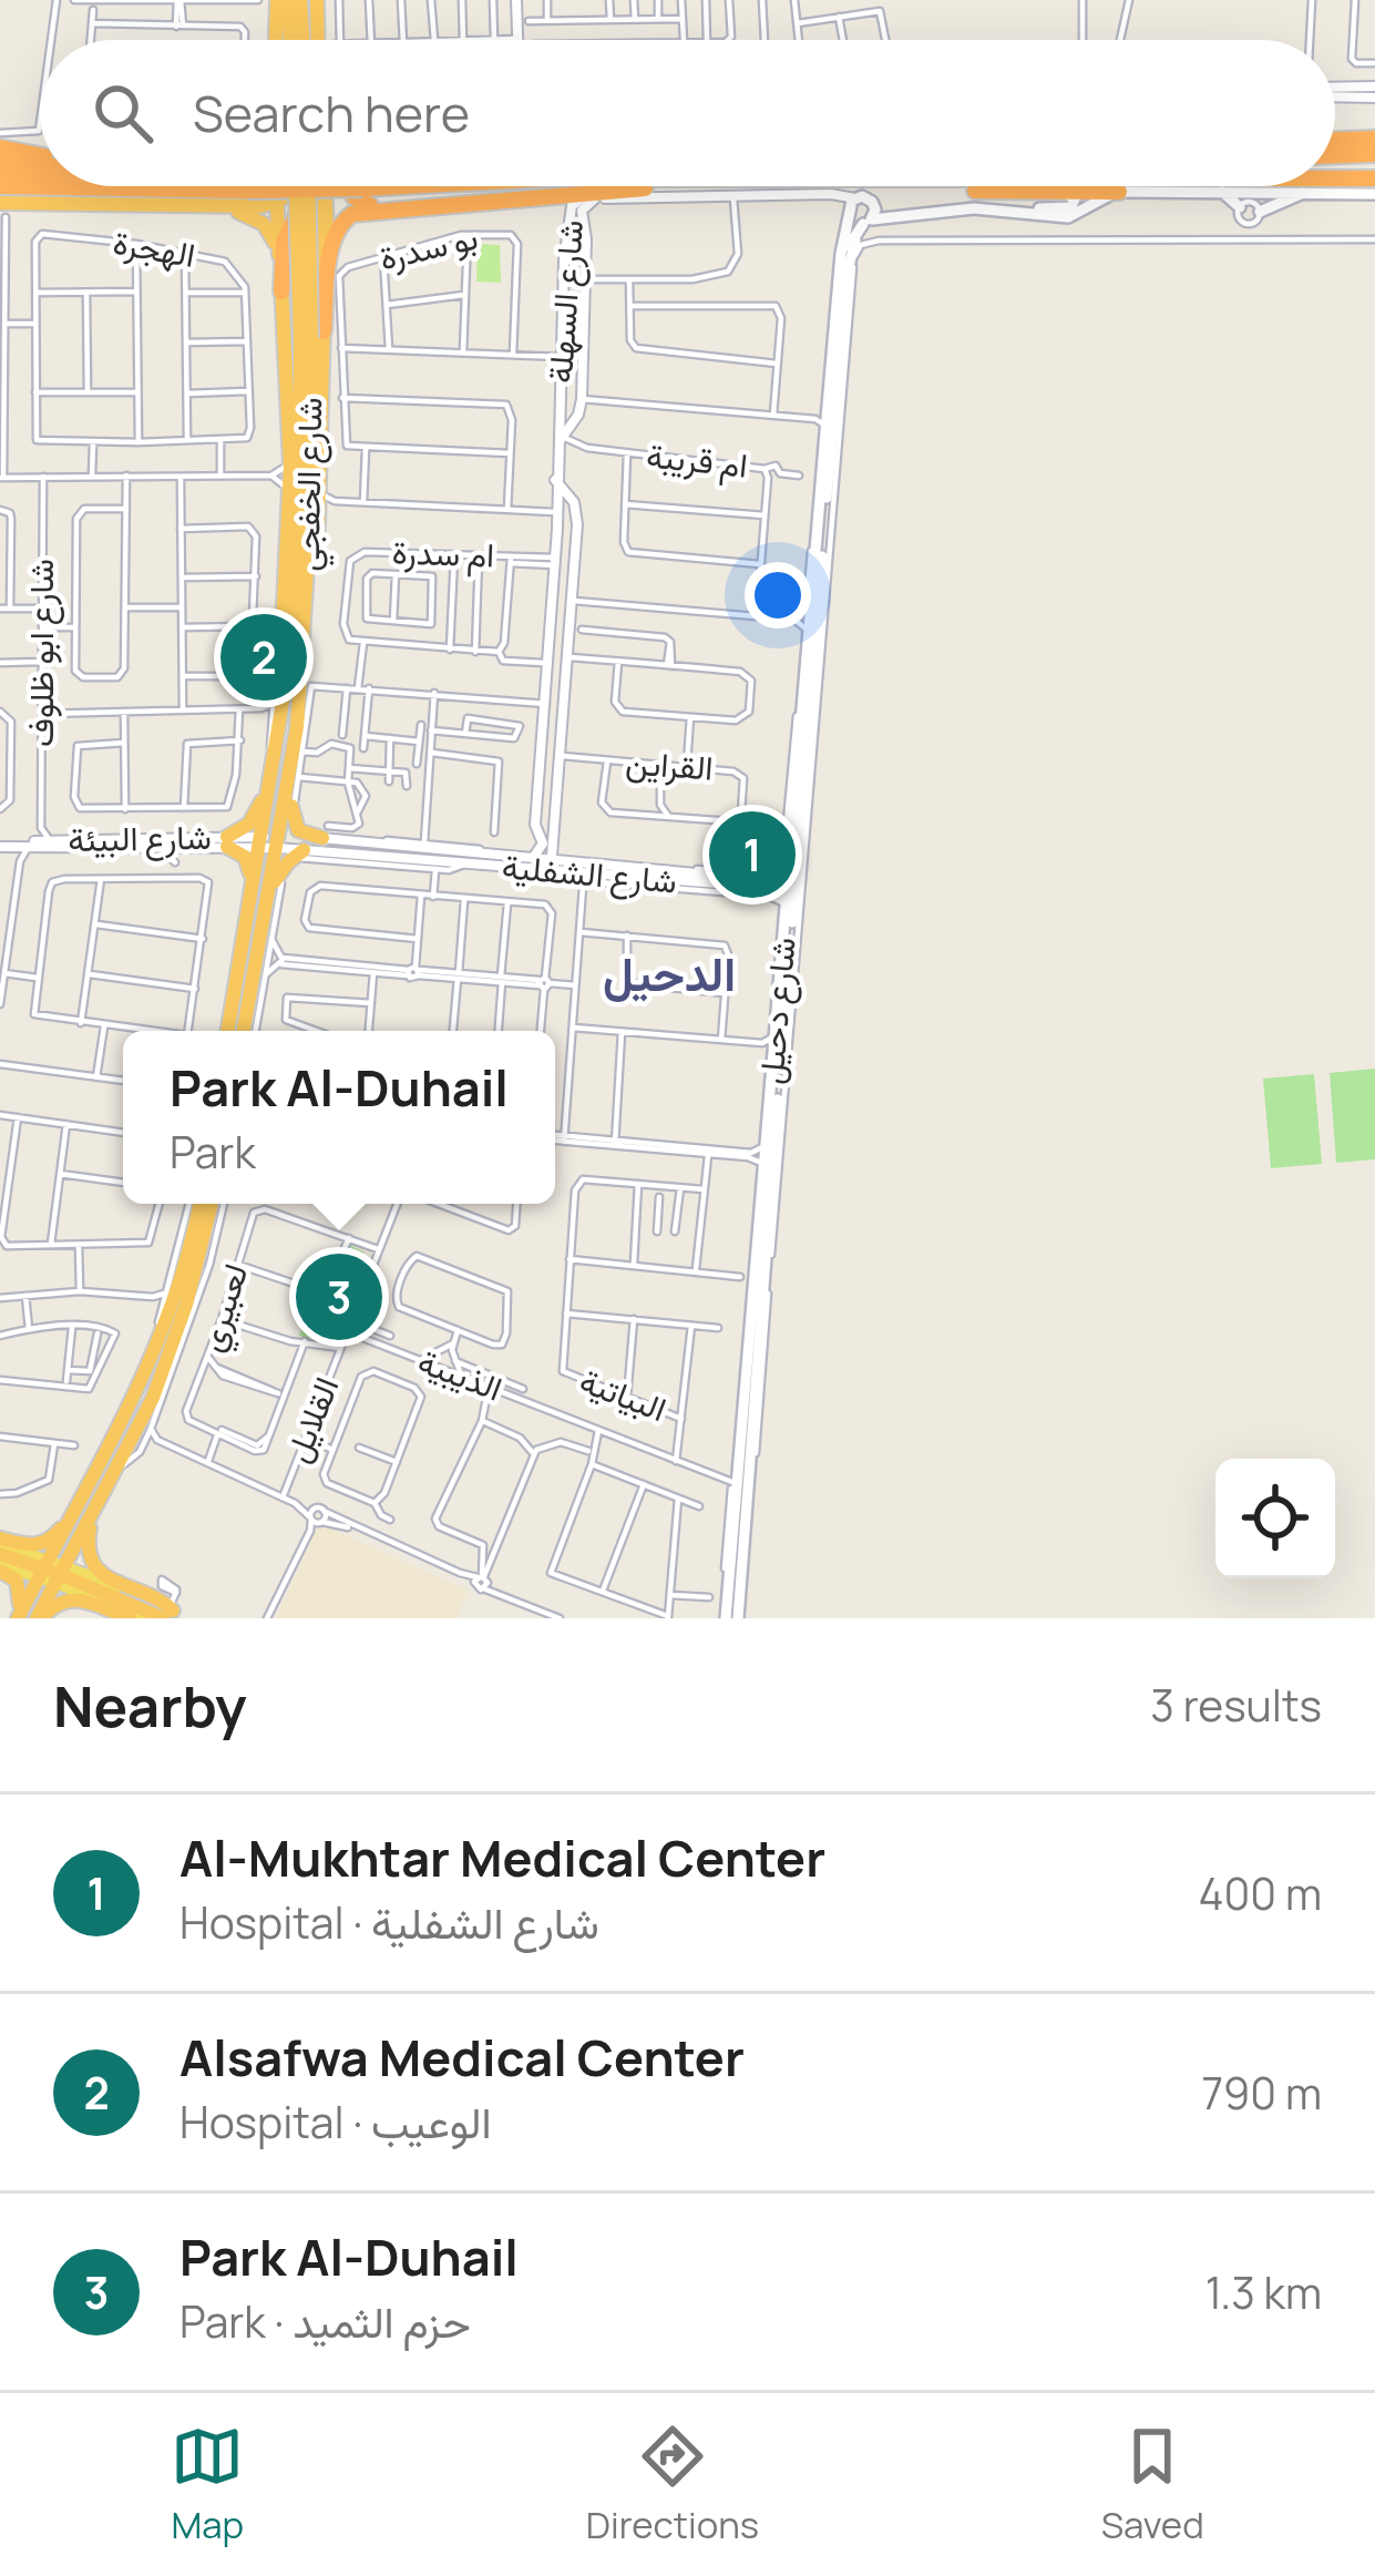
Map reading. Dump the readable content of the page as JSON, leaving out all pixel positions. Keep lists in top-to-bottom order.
{
  "streets": {
    "highway": ["شارع الخفجي"],
    "main road": ["شارع دحيل"],
    "street": [
      "بو سدرة",
      "الهجرة",
      "شارع السهلة",
      "ام قريبة",
      "ام سدرة",
      "شارع ابو ظلوف",
      "القراين",
      "شارع البيئة",
      "شارع الشفلية",
      "لعبيري",
      "الذيبية",
      "البياتية",
      "القلايل"
    ]
  },
  "crossings": [
    ["شارع السهلة", "ام قريبة"],
    ["شارع السهلة", "ام سدرة"],
    ["شارع السهلة", "القراين"],
    ["شارع السهلة", "شارع الشفلية"],
    ["شارع الخفجي", "شارع الشفلية"],
    ["شارع الشفلية", "شارع دحيل"],
    ["شارع دحيل", "الذيبية"],
    ["لعبيري", "القلايل"],
    ["الذيبية", "القلايل"]
  ],
  "districts": ["الدحيل"],
  "page": {
    "search": "Search here",
    "pins": ["2", "1", "3"],
    "popup": ["Park Al-Duhail", "Park"],
    "heading": ["Nearby", "3 results"],
    "list": [
      {
        "mark": "1",
        "name": "Al-Mukhtar Medical Center",
        "note": "Hospital · شارع الشفلية",
        "value": "400 m"
      },
      {
        "mark": "2",
        "name": "Alsafwa Medical Center",
        "note": "Hospital · الوعيب",
        "value": "790 m"
      },
      {
        "mark": "3",
        "name": "Park Al-Duhail",
        "note": "Park · حزم الثميد",
        "value": "1.3 km"
      }
    ],
    "nav": ["Map", "Directions", "Saved"]
  }
}
